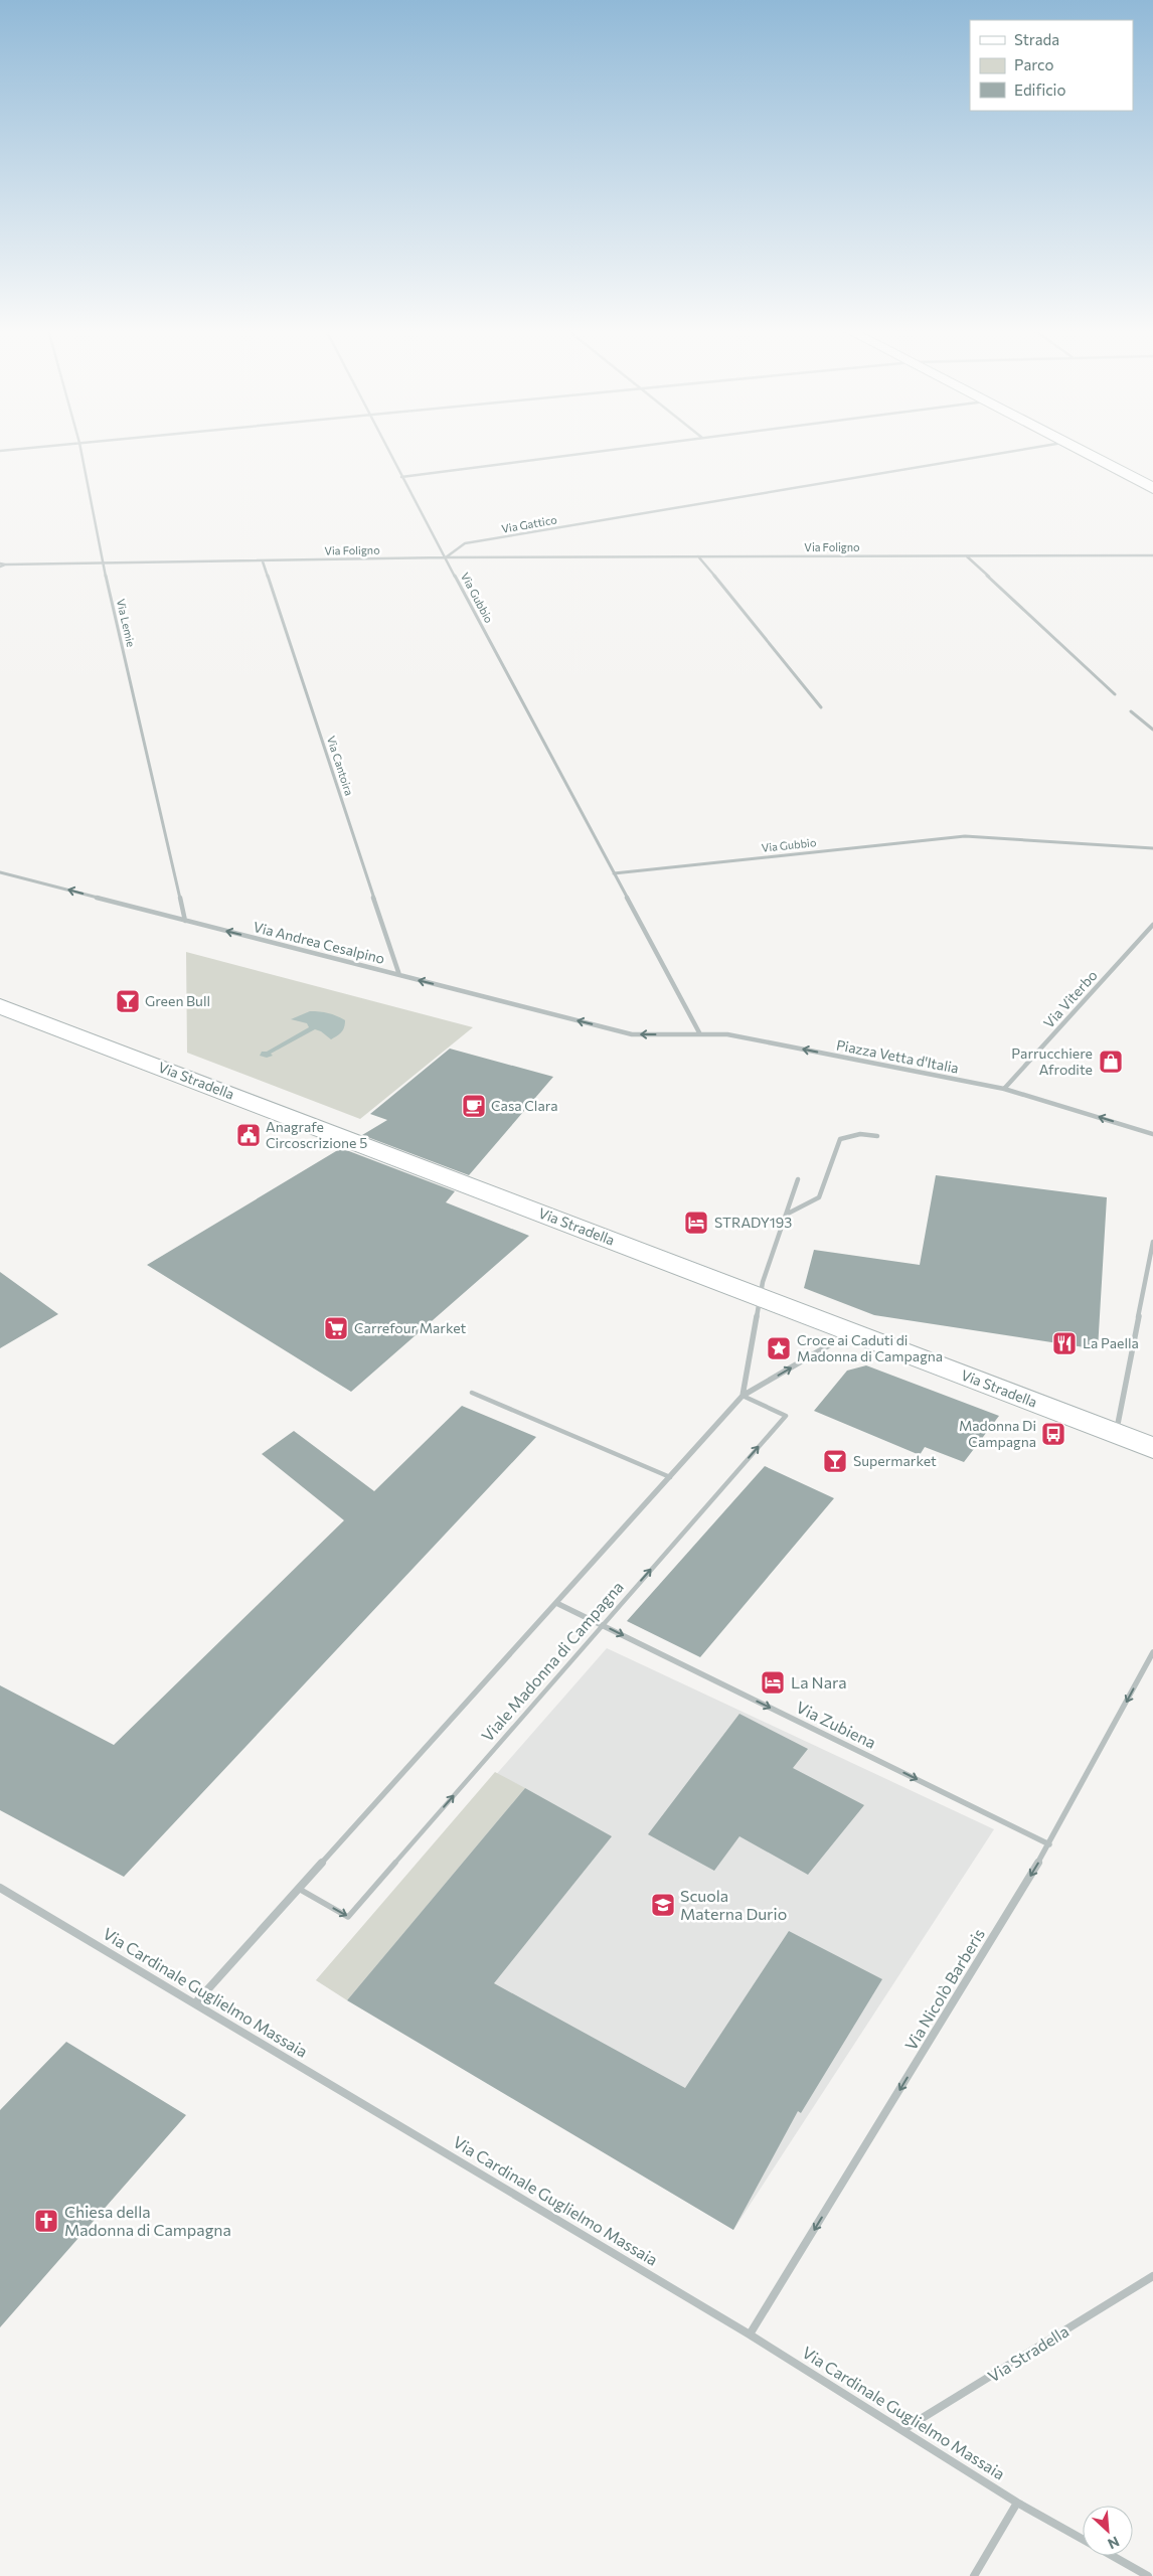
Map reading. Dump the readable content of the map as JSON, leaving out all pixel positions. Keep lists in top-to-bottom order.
{
  "streets": {
    "street": [
      "Via Gattico",
      "Via Foligno",
      "Via Gubbio",
      "Via Lemie",
      "Via Cantoira",
      "Via Andrea Cesalpino",
      "Via Viterbo",
      "Piazza Vetta d'Italia",
      "Via Stradella",
      "Via Zubiena",
      "Via Nicolò Barberis",
      "Via Cardinale Guglielmo Massaia"
    ],
    "lane": ["Viale Madonna di Campagna"]
  },
  "crossings": [
    ["Via Gattico", "Via Foligno"],
    ["Via Gattico", "Via Gubbio"],
    ["Via Foligno", "Via Gubbio"],
    ["Via Foligno", "Via Lemie"],
    ["Via Foligno", "Via Cantoira"],
    ["Via Gubbio", "Piazza Vetta d'Italia"],
    ["Via Lemie", "Via Andrea Cesalpino"],
    ["Via Cantoira", "Via Andrea Cesalpino"],
    ["Via Andrea Cesalpino", "Piazza Vetta d'Italia"],
    ["Via Viterbo", "Piazza Vetta d'Italia"],
    ["Via Stradella", "Via Cardinale Guglielmo Massaia"],
    ["Viale Madonna di Campagna", "Via Zubiena"],
    ["Via Zubiena", "Via Nicolò Barberis"],
    ["Via Nicolò Barberis", "Via Cardinale Guglielmo Massaia"]
  ],
  "one_way": [
    "Via Andrea Cesalpino",
    "Piazza Vetta d'Italia",
    "Viale Madonna di Campagna",
    "Via Zubiena",
    "Via Nicolò Barberis"
  ],
  "places": {
    "bar": ["Green Bull", "Supermarket"],
    "shop": ["Parrucchiere Afrodite"],
    "cafe": ["Casa Clara"],
    "public building": ["Anagrafe Circoscrizione 5"],
    "hotel": ["STRADY193", "La Nara"],
    "supermarket": ["Carrefour Market"],
    "restaurant": ["La Paella"],
    "place": ["Croce ai Caduti di Madonna di Campagna"],
    "bus stop": ["Madonna Di Campagna"],
    "school or university": ["Scuola Materna Durio"],
    "church": ["Chiesa della Madonna di Campagna"]
  },
  "legend": ["Strada", "Parco", "Edificio"],
  "north": "bottom right"
}
